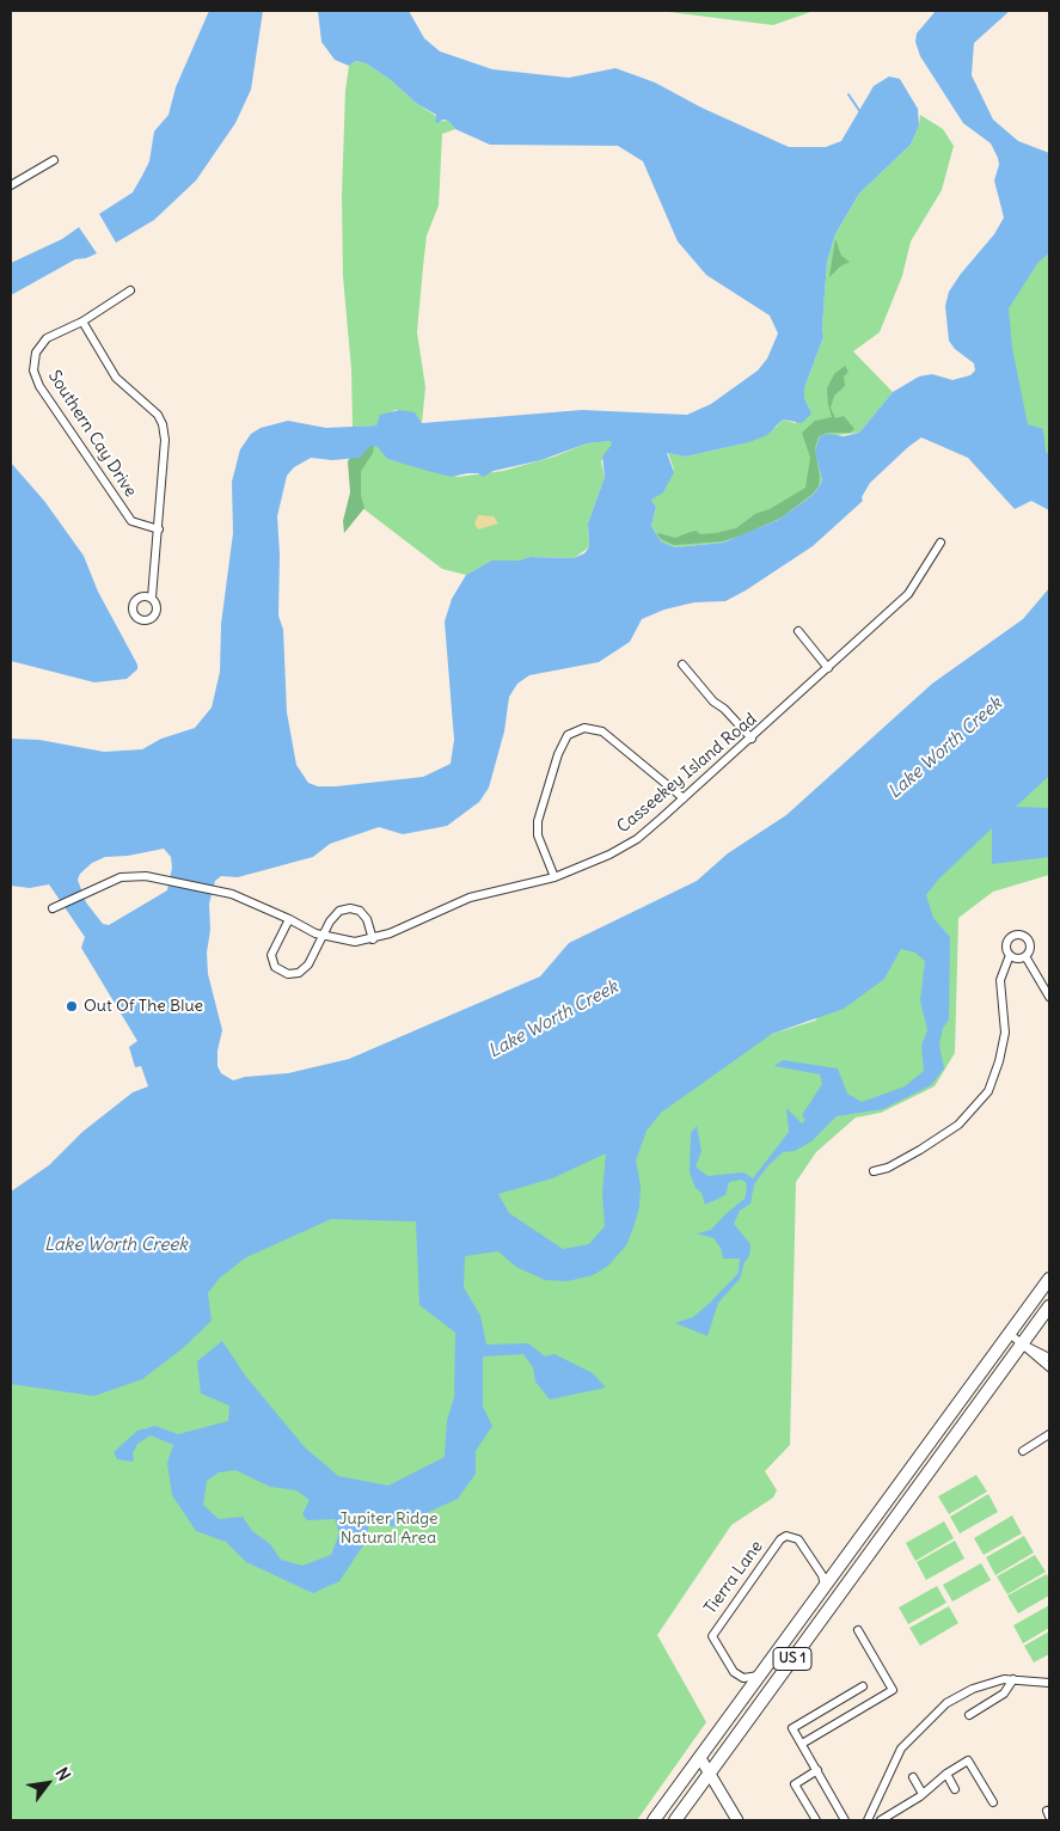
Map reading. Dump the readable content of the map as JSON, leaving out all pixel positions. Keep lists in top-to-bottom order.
{
  "streets": {
    "main road": ["US 1"],
    "street": ["Southern Cay Drive", "Casseekey Island Road", "Tierra Lane"]
  },
  "crossings": [
    ["Tierra Lane", "US 1"]
  ],
  "water": ["Lake Worth Creek"],
  "parks": ["Jupiter Ridge Natural Area"],
  "places": ["Out Of The Blue"],
  "north": "top right"
}
